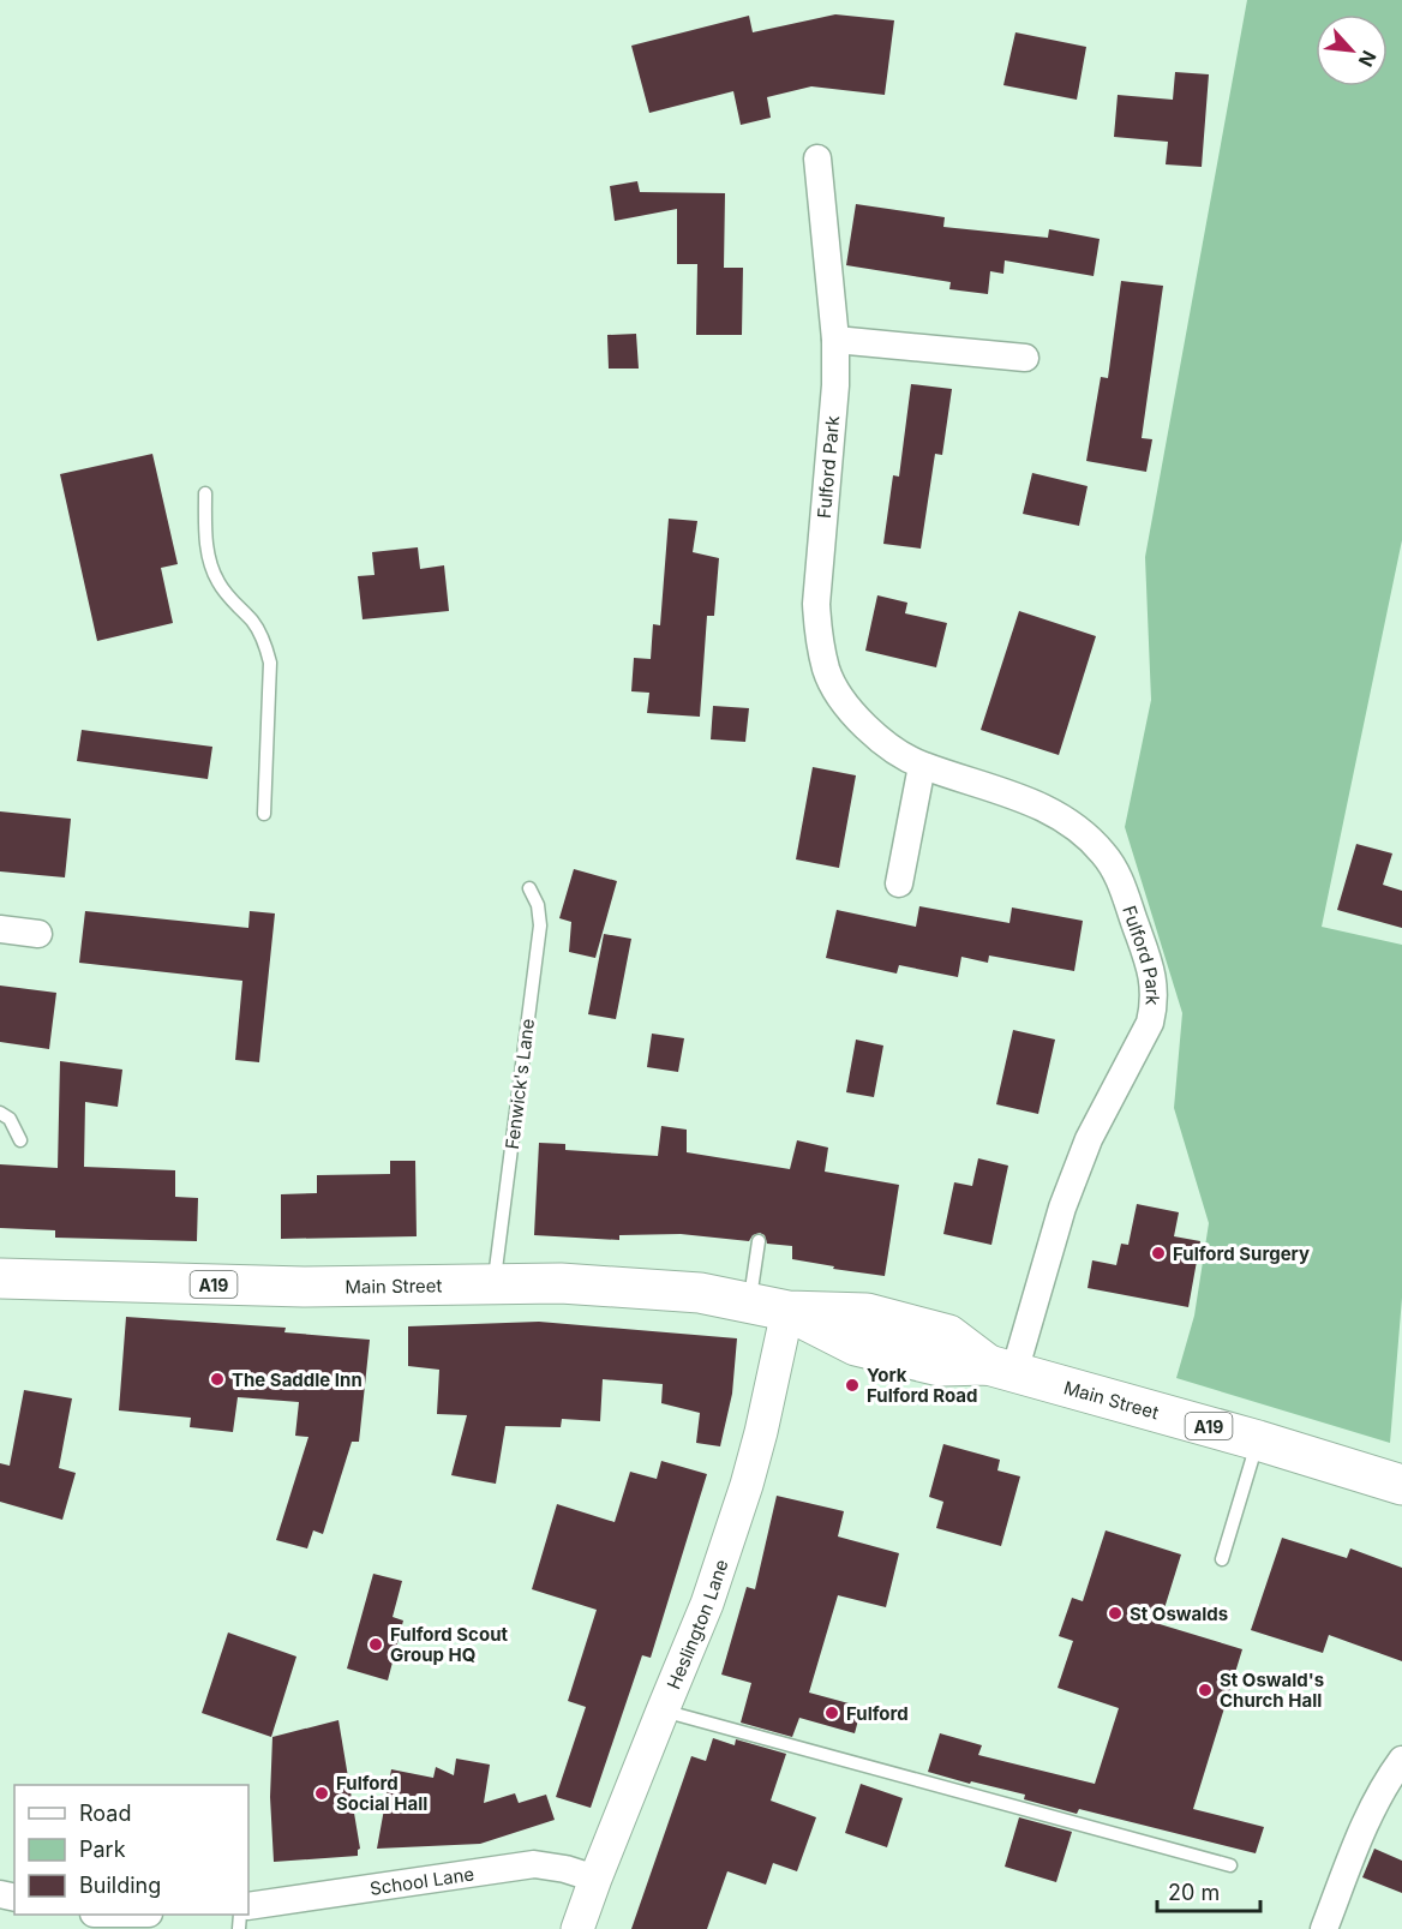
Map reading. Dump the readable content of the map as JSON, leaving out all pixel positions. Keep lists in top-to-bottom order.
{
  "streets": {
    "main road": ["A19", "Main Street"],
    "street": ["Fulford Park", "Heslington Lane", "School Lane"],
    "lane": ["Fenwick's Lane"]
  },
  "crossings": [
    ["Fulford Park", "Main Street"],
    ["Fenwick's Lane", "Main Street"],
    ["Main Street", "Heslington Lane"],
    ["Heslington Lane", "School Lane"]
  ],
  "places": [
    "Fulford Surgery",
    "The Saddle Inn",
    "York Fulford Road",
    "St Oswalds",
    "Fulford Scout Group HQ",
    "St Oswald's Church Hall",
    "Fulford",
    "Fulford Social Hall"
  ],
  "legend": ["Road", "Park", "Building"],
  "scale_bar": "20 m",
  "north": "bottom right"
}
